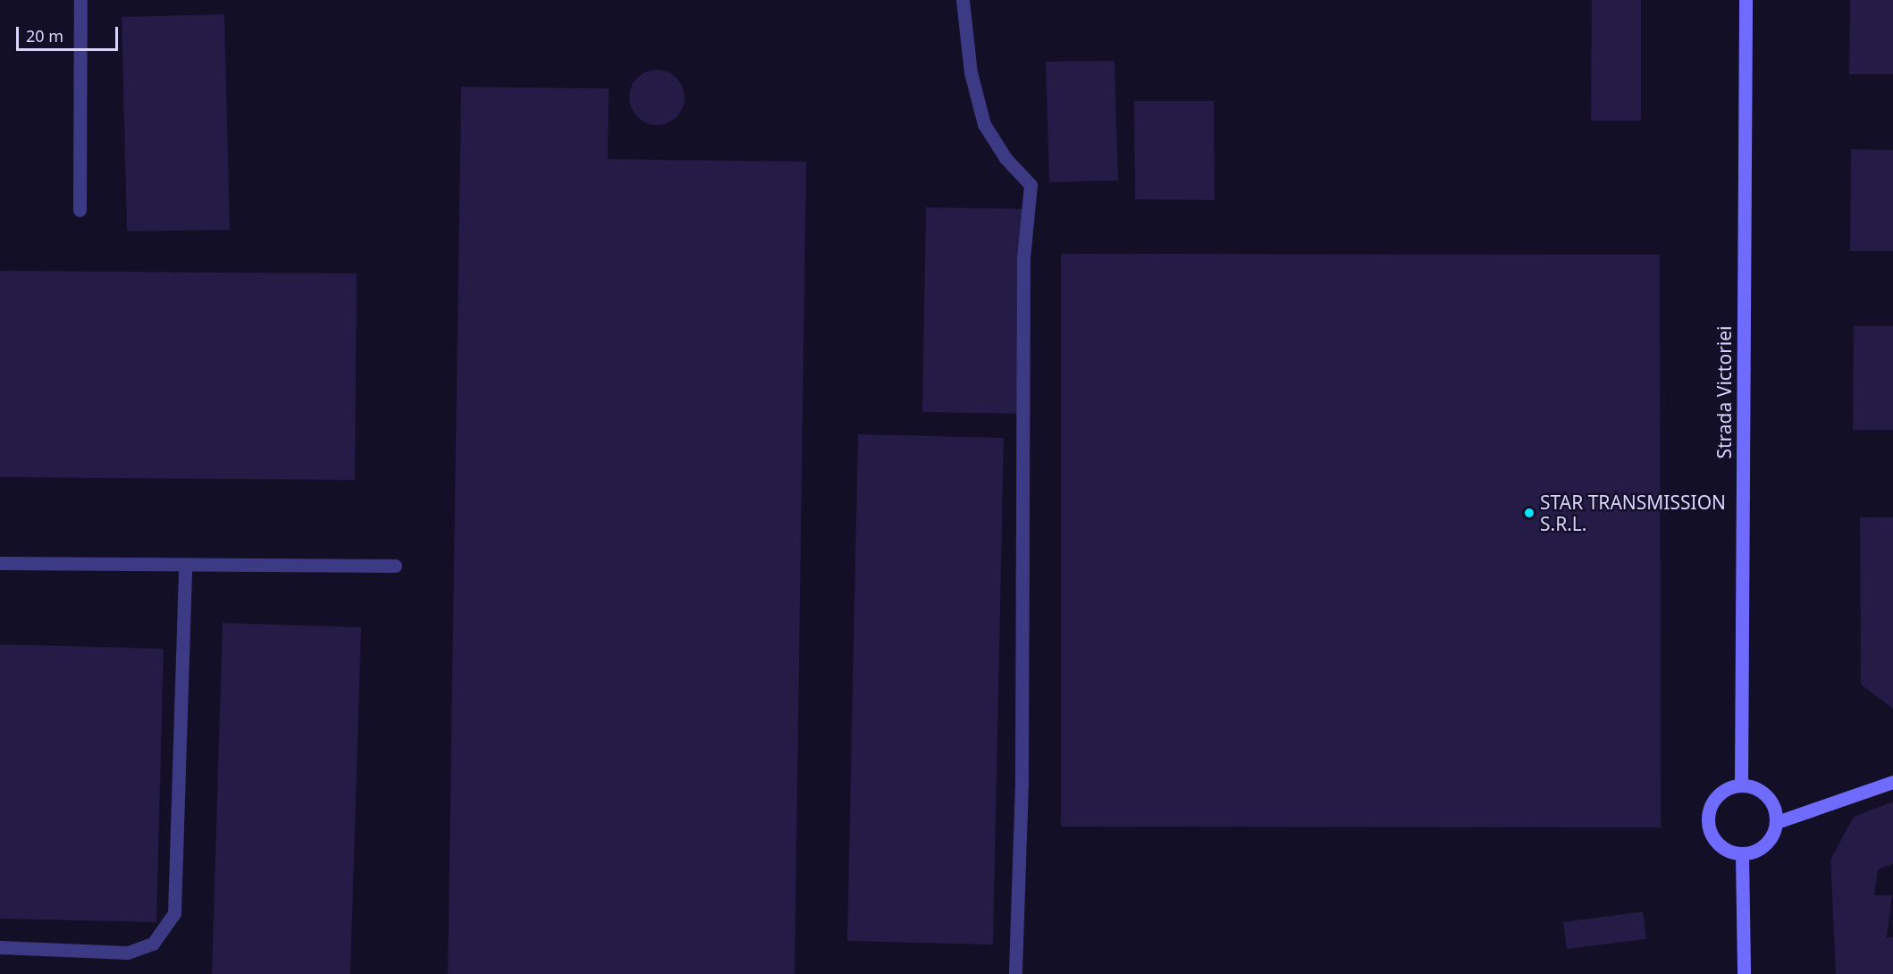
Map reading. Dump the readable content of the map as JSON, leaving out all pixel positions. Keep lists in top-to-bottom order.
{
  "streets": {
    "main road": ["Strada Victoriei"]
  },
  "places": ["STAR TRANSMISSION S.R.L."],
  "scale_bar": "20 m"
}
